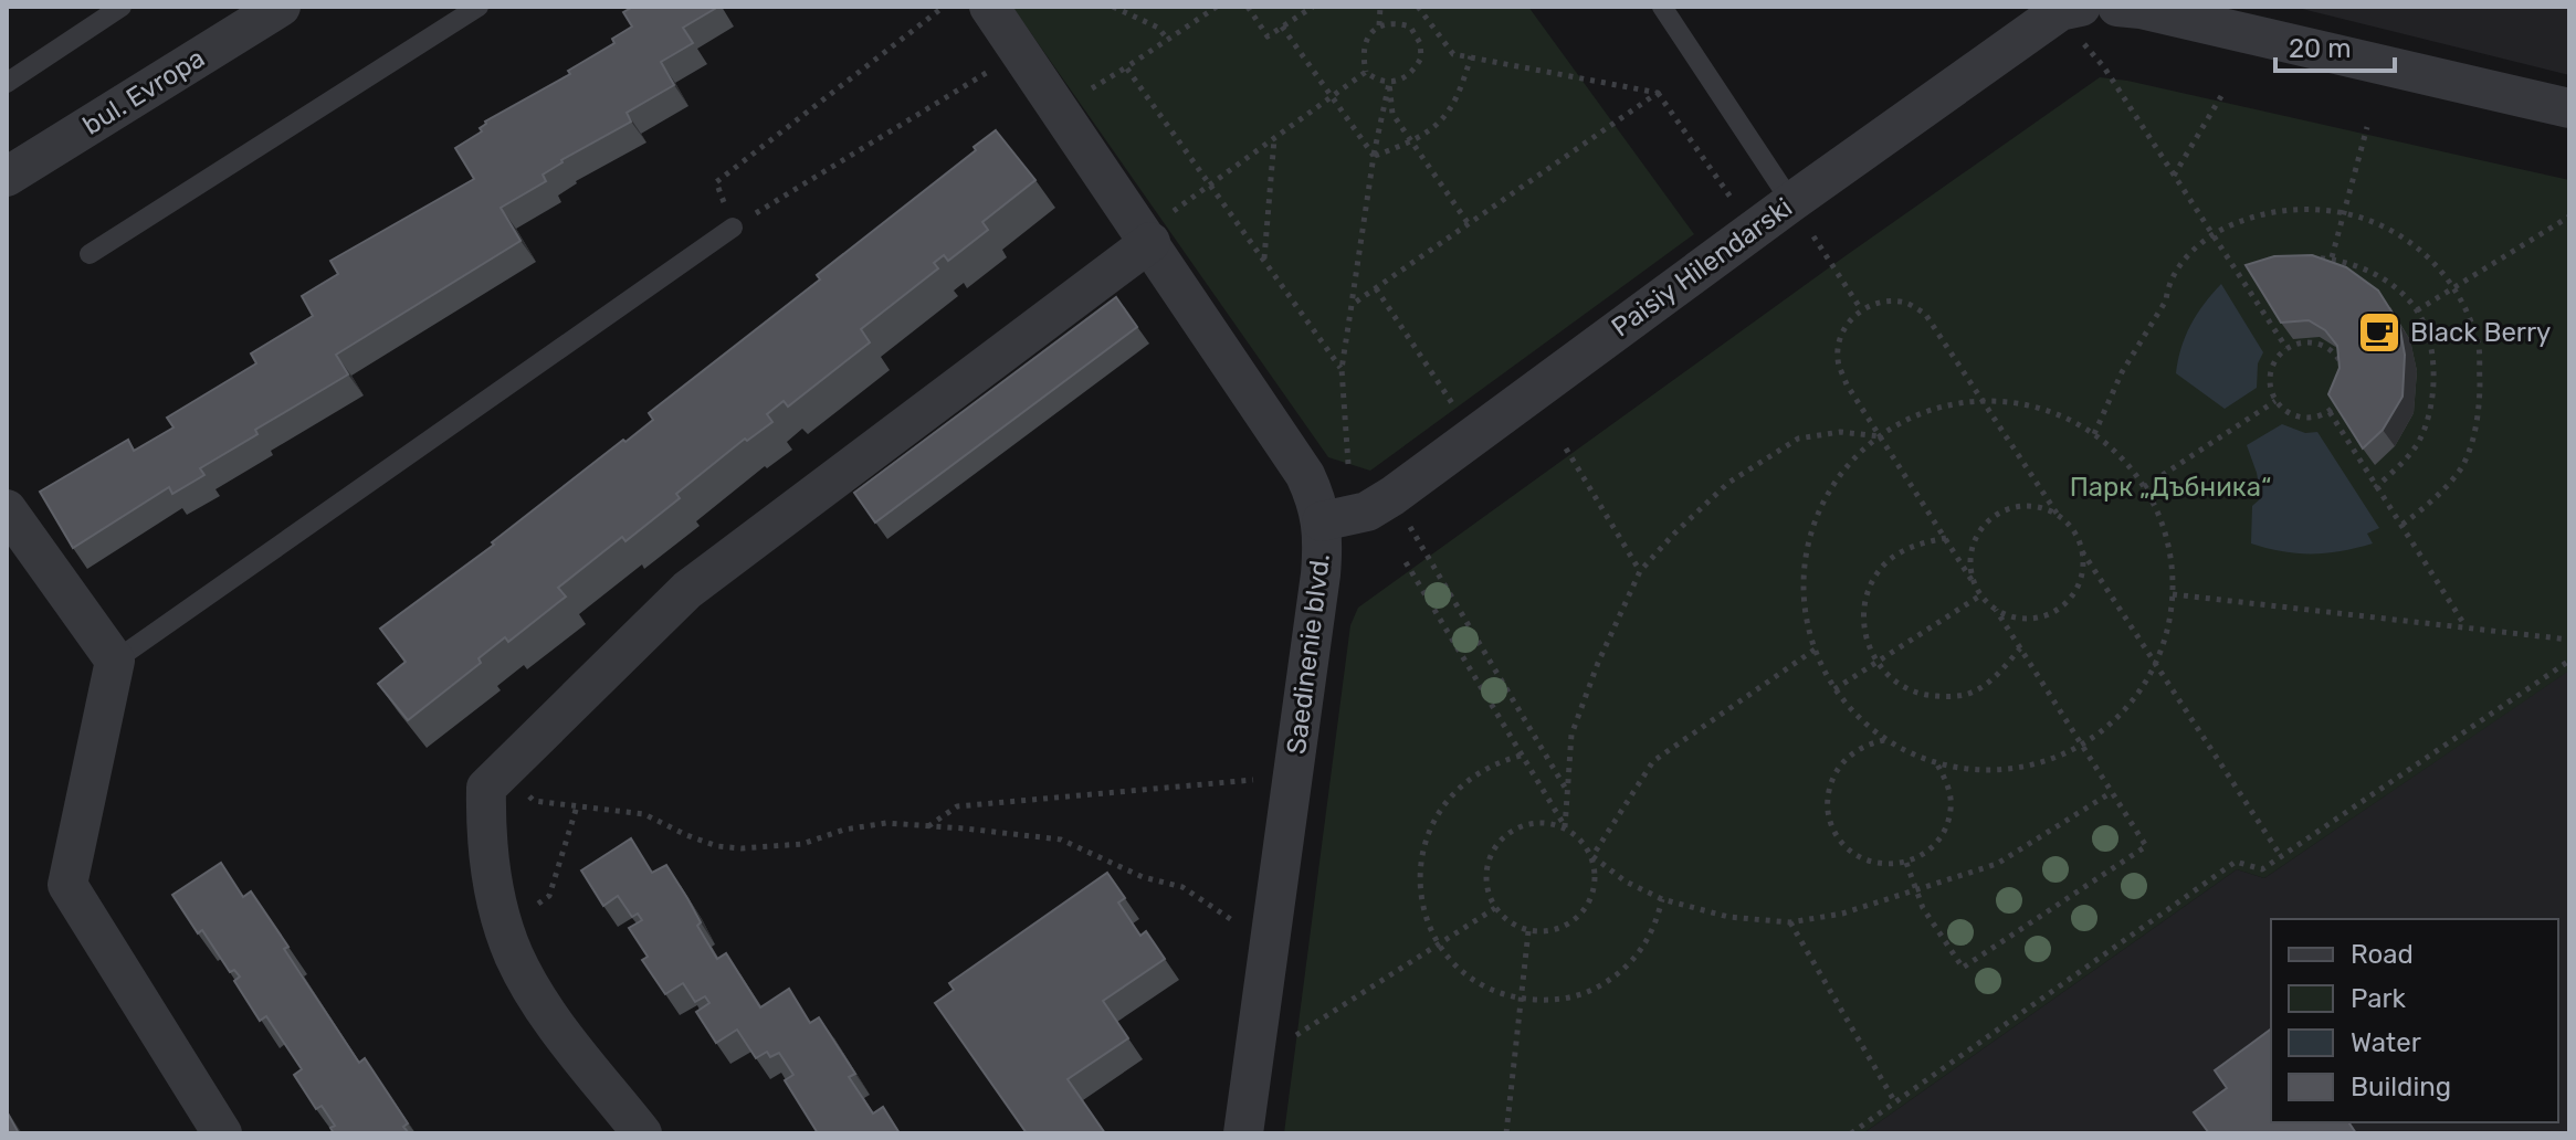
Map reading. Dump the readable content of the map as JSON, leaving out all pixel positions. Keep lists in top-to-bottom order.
{
  "streets": {
    "street": ["bul. Evropa", "Paisiy Hilendarski", "Saedinenie blvd."]
  },
  "crossings": [
    ["Paisiy Hilendarski", "Saedinenie blvd."]
  ],
  "parks": ["Парк „Дъбника“"],
  "places": {
    "cafe": ["Black Berry"]
  },
  "legend": [
    "Road",
    "Park",
    "Water",
    "Building"
  ],
  "scale_bar": "20 m"
}
